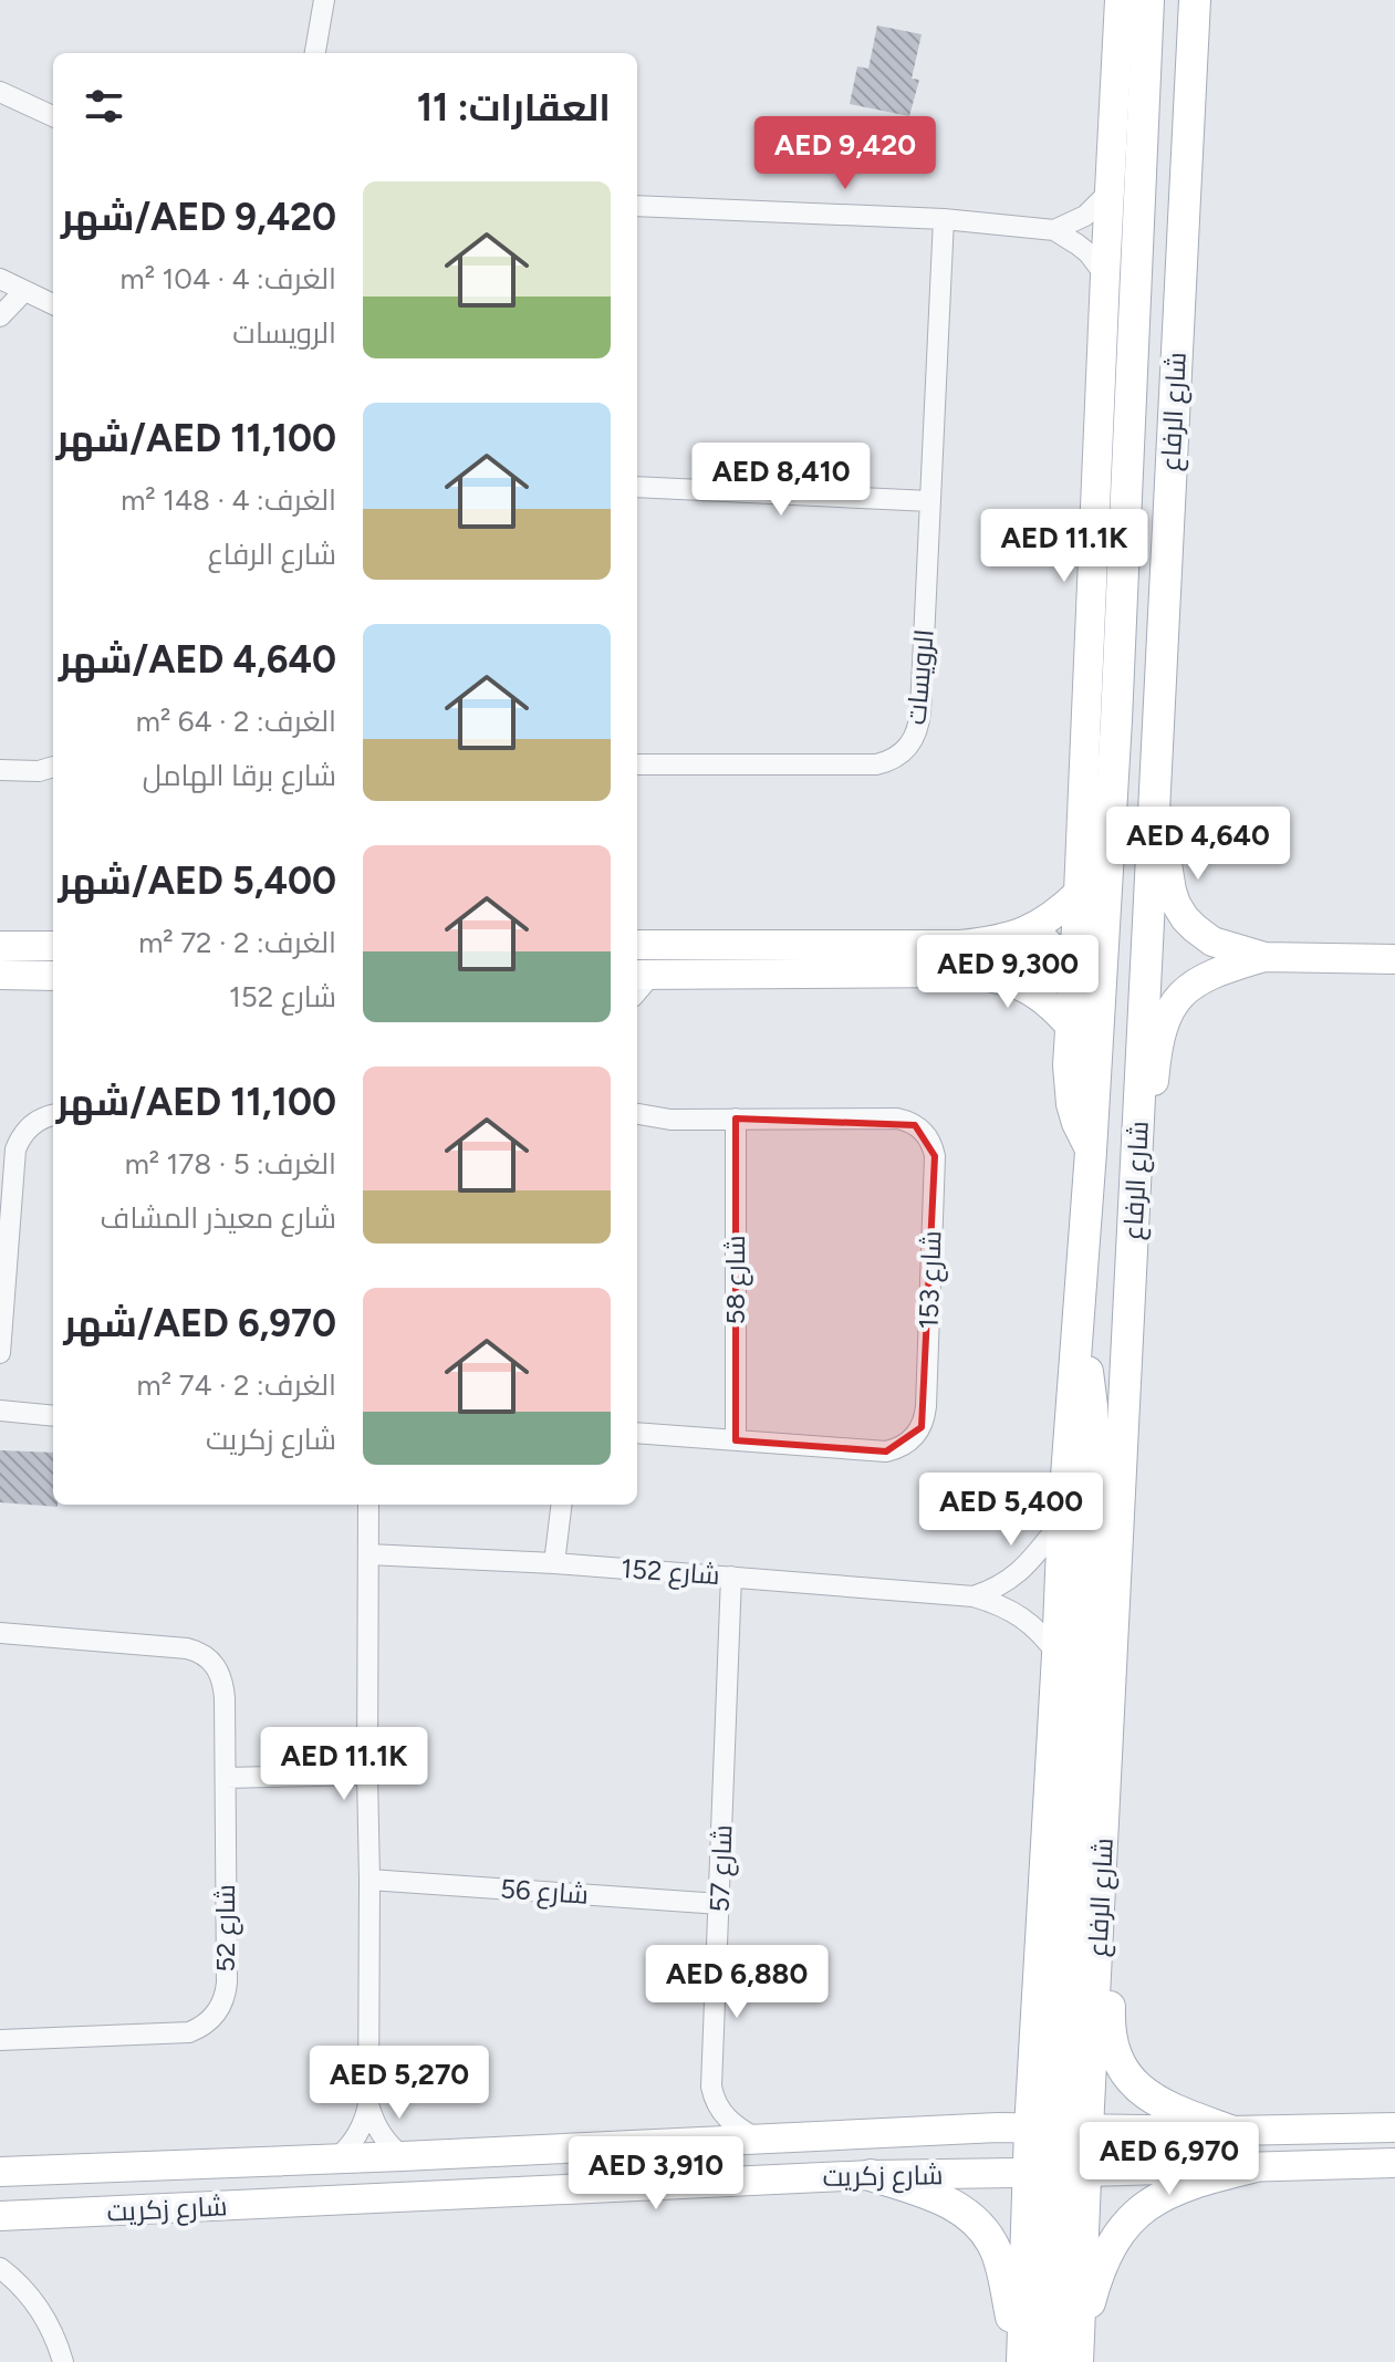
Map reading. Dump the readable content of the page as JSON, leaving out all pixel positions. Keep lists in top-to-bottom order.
{
  "streets": {
    "main road": ["شارع الرفاع"],
    "street": [
      "الرويسات",
      "شارع 58",
      "شارع 153",
      "شارع 152",
      "شارع 57",
      "شارع 56",
      "شارع 52",
      "شارع زكريت"
    ]
  },
  "crossings": [
    ["شارع الرفاع", "شارع 152"],
    ["شارع الرفاع", "شارع زكريت"],
    ["شارع 58", "شارع 153"],
    ["شارع 152", "شارع 57"],
    ["شارع 57", "شارع 56"],
    ["شارع 57", "شارع زكريت"]
  ],
  "page": {
    "heading": "العقارات: 11",
    "price": [
      "AED 9,420",
      "AED 8,410",
      "AED 11.1K",
      "AED 4,640",
      "AED 9,300",
      "AED 5,400",
      "AED 11.1K",
      "AED 6,880",
      "AED 5,270",
      "AED 6,970",
      "AED 3,910"
    ],
    "list": [
      {
        "name": "AED 9,420/شهر",
        "note": "الغرف: 4 · 104 m² · الرويسات"
      },
      {
        "name": "AED 11,100/شهر",
        "note": "الغرف: 4 · 148 m² · شارع الرفاع"
      },
      {
        "name": "AED 4,640/شهر",
        "note": "الغرف: 2 · 64 m² · شارع برقا الهامل"
      },
      {
        "name": "AED 5,400/شهر",
        "note": "الغرف: 2 · 72 m² · شارع 152"
      },
      {
        "name": "AED 11,100/شهر",
        "note": "الغرف: 5 · 178 m² · شارع معيذر المشاف"
      },
      {
        "name": "AED 6,970/شهر",
        "note": "الغرف: 2 · 74 m² · شارع زكريت"
      }
    ]
  }
}
